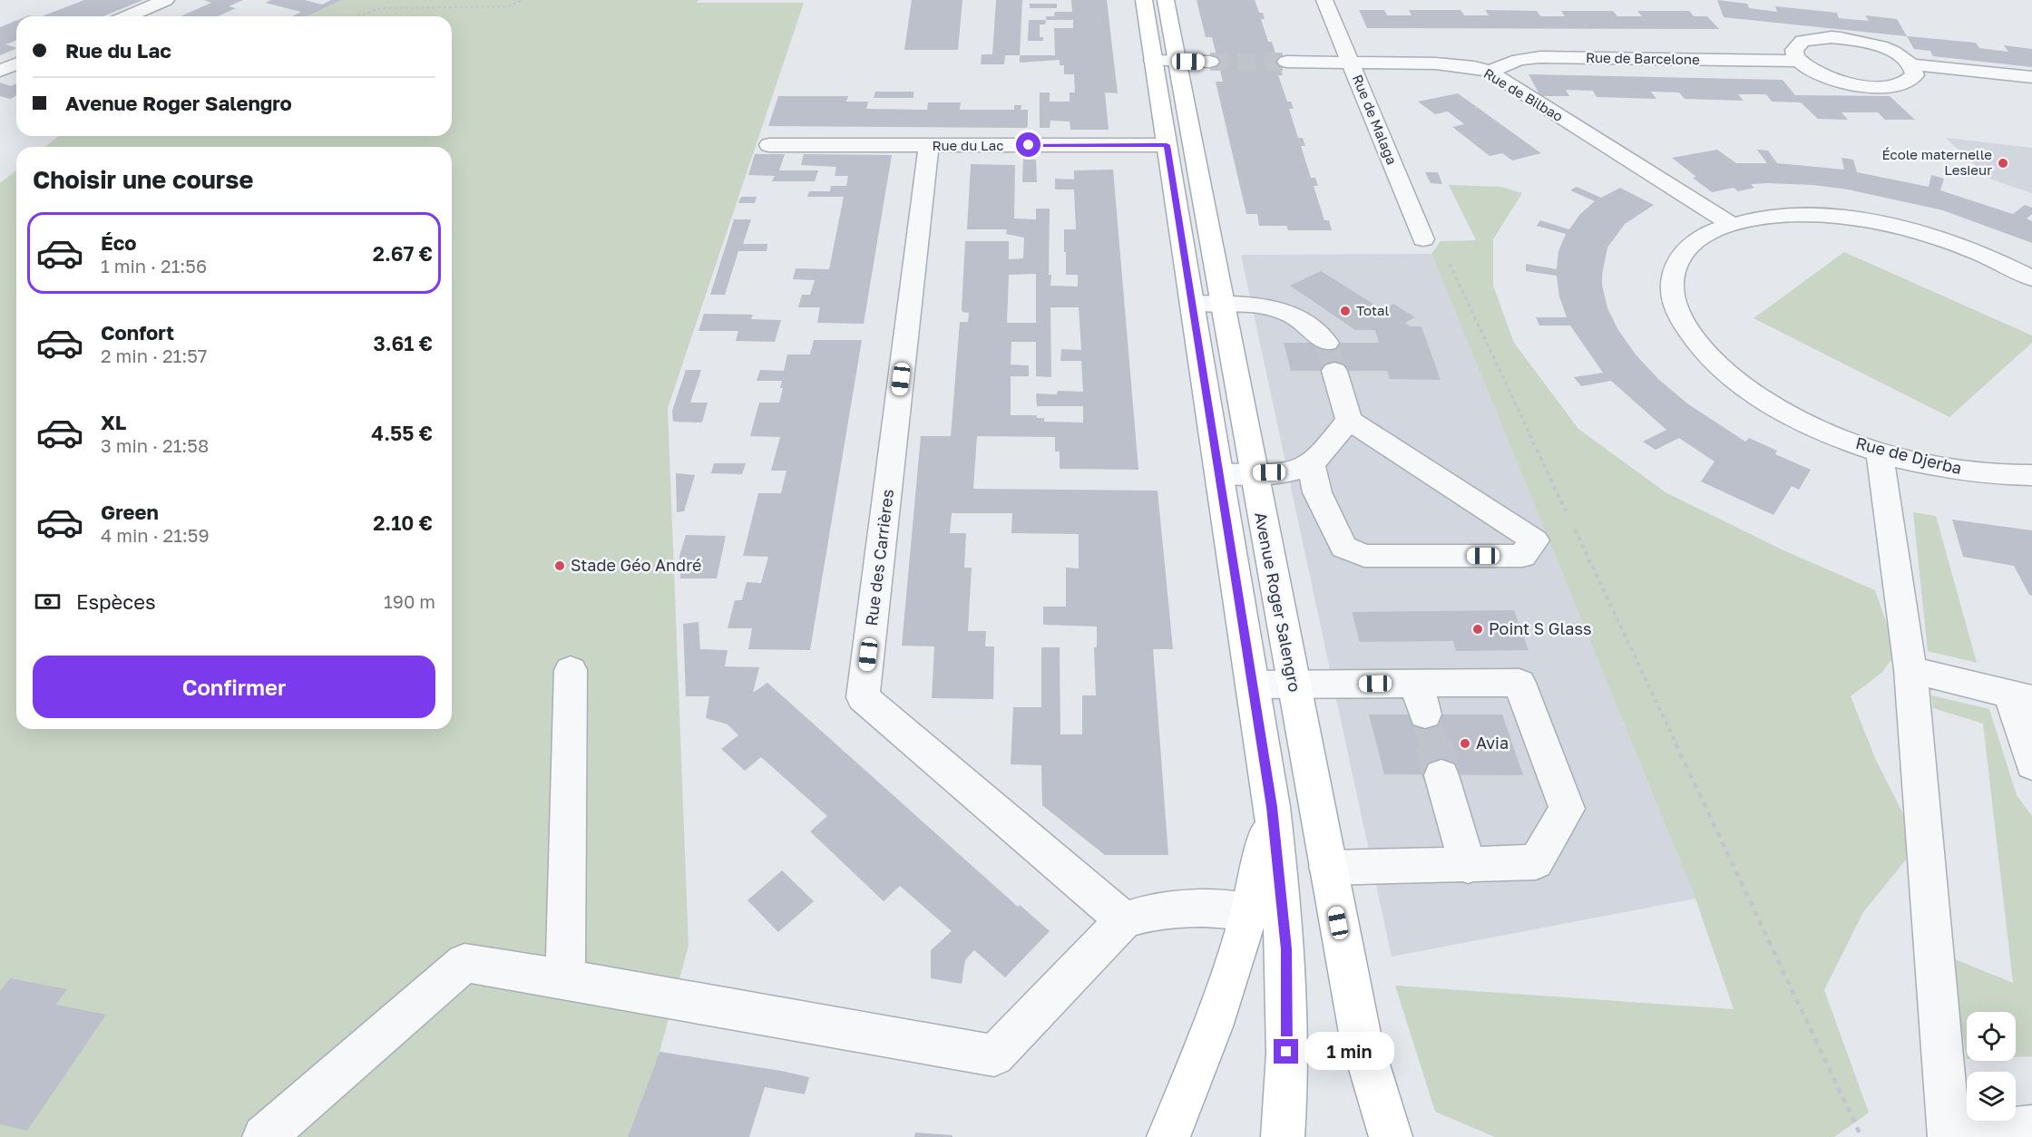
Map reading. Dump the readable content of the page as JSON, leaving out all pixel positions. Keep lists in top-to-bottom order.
{
  "streets": {
    "main road": ["Avenue Roger Salengro"],
    "street": [
      "Rue de Barcelone",
      "Rue de Bilbao",
      "Rue de Malaga",
      "Rue du Lac",
      "Rue de Djerba",
      "Rue des Carrières"
    ]
  },
  "crossings": [
    ["Rue de Barcelone", "Rue de Bilbao"],
    ["Rue de Bilbao", "Rue de Malaga"],
    ["Rue de Bilbao", "Rue de Djerba"],
    ["Rue du Lac", "Rue des Carrières"],
    ["Rue du Lac", "Avenue Roger Salengro"]
  ],
  "places": [
    "École maternelle Lesieur",
    "Total",
    "Stade Géo André",
    "Point S Glass",
    "Avia"
  ],
  "page": {
    "banner": ["Rue du Lac", "Avenue Roger Salengro"],
    "heading": "Choisir une course",
    "list": [
      {
        "name": "Éco",
        "note": "1 min · 21:56",
        "value": "2.67 €"
      },
      {
        "name": "Confort",
        "note": "2 min · 21:57",
        "value": "3.61 €"
      },
      {
        "name": "XL",
        "note": "3 min · 21:58",
        "value": "4.55 €"
      },
      {
        "name": "Green",
        "note": "4 min · 21:59",
        "value": "2.10 €"
      }
    ],
    "pay": ["Espèces", "190 m"],
    "buttons": "Confirmer",
    "bubble": "1 min"
  }
}
